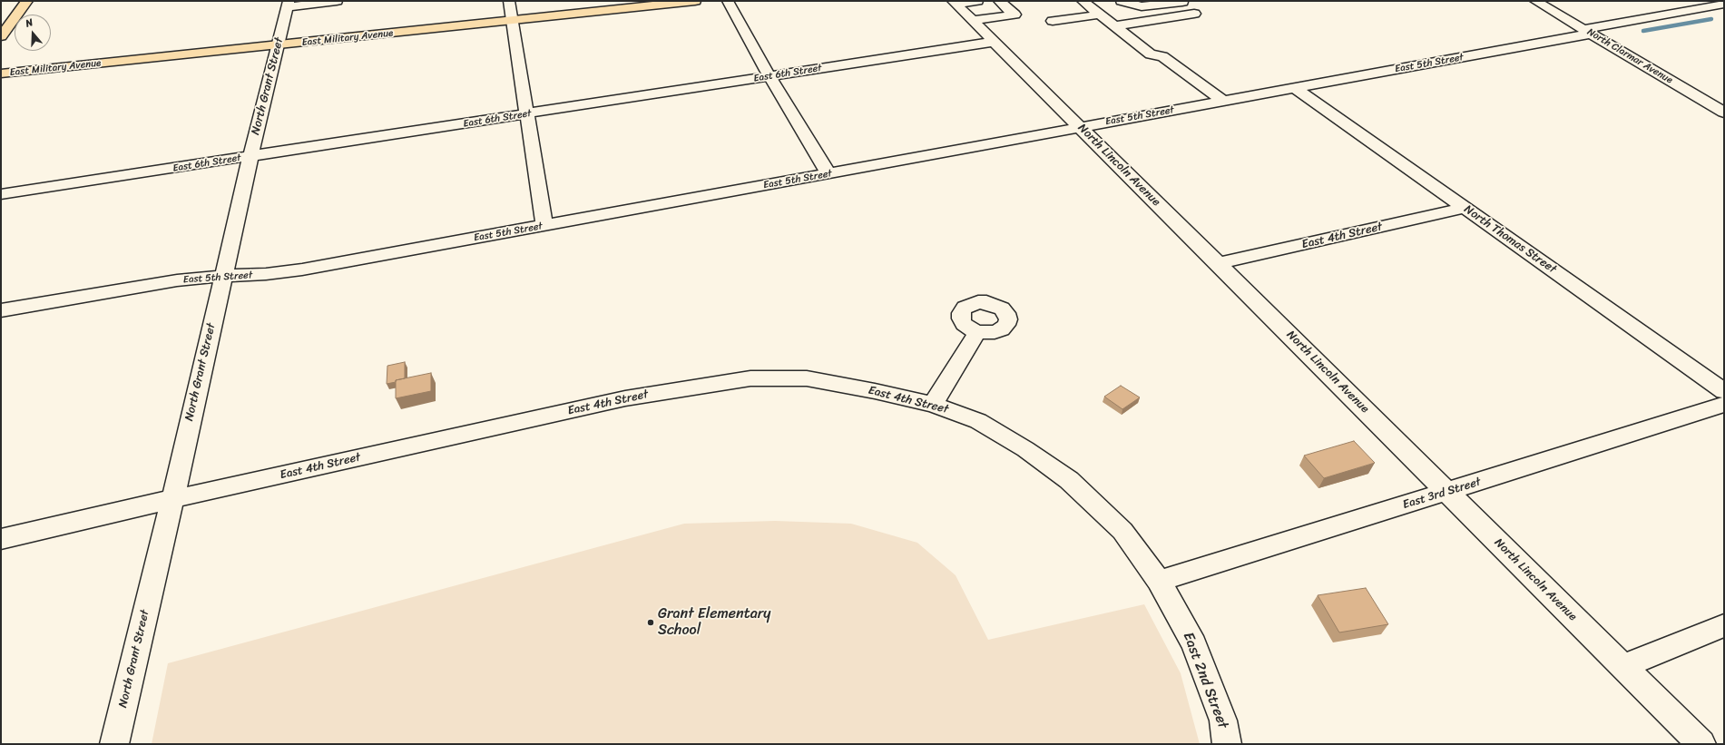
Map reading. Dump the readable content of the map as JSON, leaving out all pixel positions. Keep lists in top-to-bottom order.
{
  "streets": {
    "main road": ["East Military Avenue"],
    "street": [
      "North Clarmar Avenue",
      "East 5th Street",
      "East 6th Street",
      "North Grant Street",
      "North Lincoln Avenue",
      "East 4th Street",
      "North Thomas Street",
      "East 3rd Street",
      "East 2nd Street"
    ]
  },
  "crossings": [
    ["East Military Avenue", "North Grant Street"],
    ["North Clarmar Avenue", "East 5th Street"],
    ["East 5th Street", "North Grant Street"],
    ["East 5th Street", "North Lincoln Avenue"],
    ["East 5th Street", "North Thomas Street"],
    ["East 6th Street", "North Grant Street"],
    ["East 6th Street", "North Lincoln Avenue"],
    ["North Grant Street", "East 4th Street"],
    ["North Lincoln Avenue", "East 4th Street"],
    ["North Lincoln Avenue", "East 3rd Street"],
    ["East 4th Street", "North Thomas Street"],
    ["East 4th Street", "East 3rd Street"],
    ["East 4th Street", "East 2nd Street"],
    ["East 3rd Street", "East 2nd Street"]
  ],
  "places": ["Grant Elementary School"],
  "north": "top"
}
